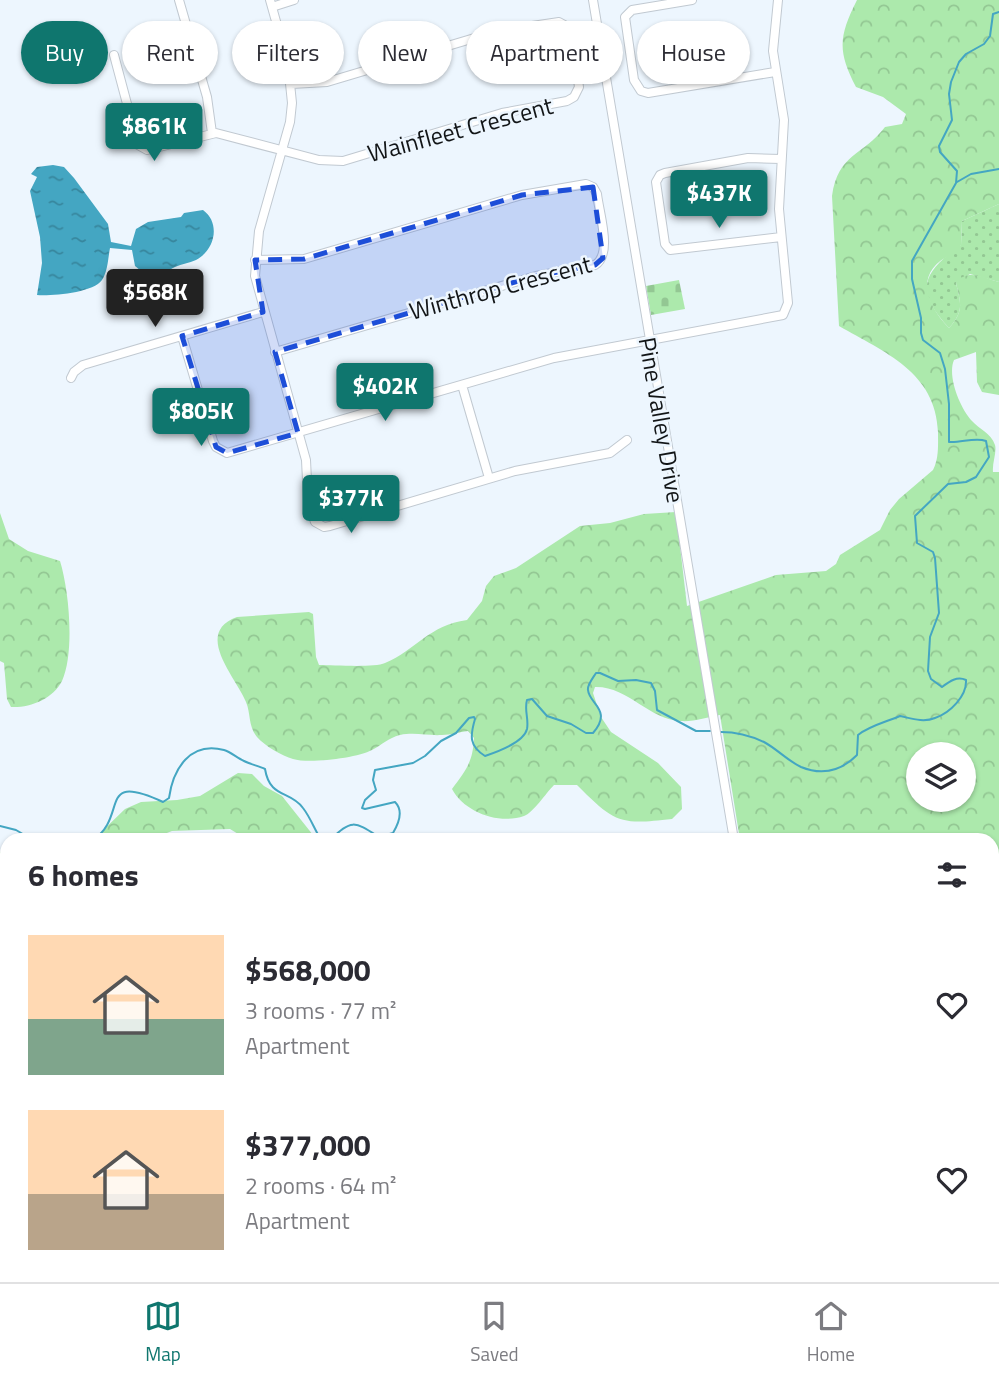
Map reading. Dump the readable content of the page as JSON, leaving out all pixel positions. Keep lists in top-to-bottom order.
{
  "streets": {
    "street": ["Wainfleet Crescent", "Winthrop Crescent", "Pine Valley Drive"]
  },
  "page": {
    "chip": [
      "Buy",
      "Rent",
      "Filters",
      "New",
      "Apartment",
      "House"
    ],
    "price": [
      "$861K",
      "$437K",
      "$568K",
      "$402K",
      "$805K",
      "$377K"
    ],
    "heading": "6 homes",
    "list": [
      {
        "name": "$568,000",
        "note": "3 rooms · 77 m² · Apartment"
      },
      {
        "name": "$377,000",
        "note": "2 rooms · 64 m² · Apartment"
      }
    ],
    "tabs": ["Map", "Saved", "Home"]
  }
}
